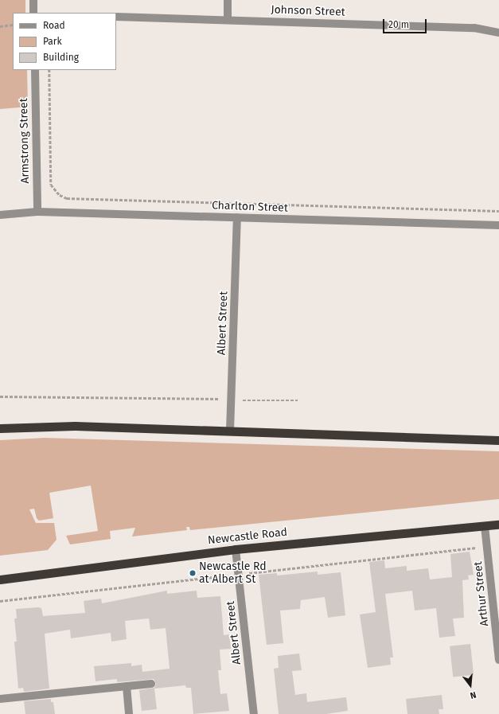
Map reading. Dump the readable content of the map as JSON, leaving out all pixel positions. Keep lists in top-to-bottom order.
{
  "streets": {
    "highway": ["Newcastle Road"],
    "street": [
      "Johnson Street",
      "Armstrong Street",
      "Charlton Street",
      "Albert Street",
      "Arthur Street"
    ]
  },
  "crossings": [
    ["Armstrong Street", "Charlton Street"],
    ["Charlton Street", "Albert Street"],
    ["Albert Street", "Newcastle Road"],
    ["Newcastle Road", "Arthur Street"]
  ],
  "places": ["Newcastle Rd at Albert St"],
  "legend": ["Road", "Park", "Building"],
  "scale_bar": "20 m",
  "north": "bottom"
}
